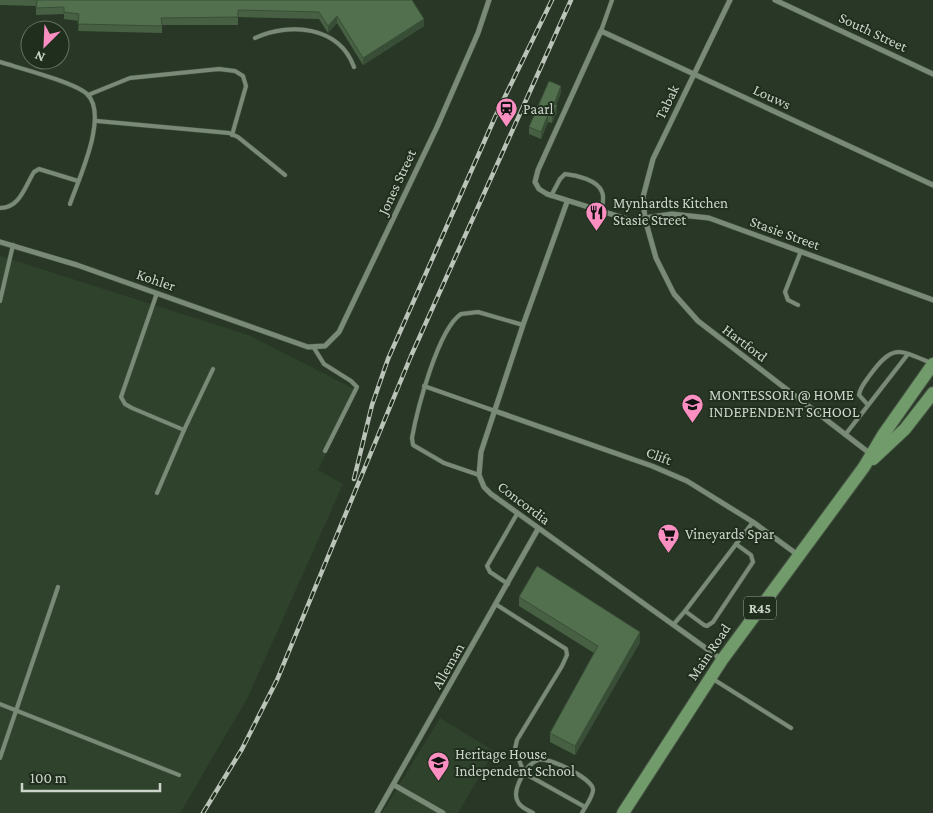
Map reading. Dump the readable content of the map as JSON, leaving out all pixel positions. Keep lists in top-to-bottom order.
{
  "streets": {
    "main road": ["R45", "Main Road"],
    "street": [
      "South Street",
      "Louws",
      "Tabak",
      "Jones Street",
      "Stasie Street",
      "Kohler",
      "Hartford",
      "Clift",
      "Concordia",
      "Alleman"
    ]
  },
  "crossings": [
    ["Louws", "Tabak"],
    ["Tabak", "Stasie Street"],
    ["Tabak", "Hartford"],
    ["Jones Street", "Kohler"],
    ["Stasie Street", "Hartford"],
    ["Stasie Street", "Concordia"],
    ["Hartford", "Main Road"],
    ["Clift", "Concordia"],
    ["Clift", "Main Road"],
    ["Concordia", "Main Road"],
    ["Concordia", "Alleman"]
  ],
  "places": {
    "station": ["Paarl"],
    "restaurant": ["Mynhardts Kitchen Stasie Street"],
    "school or university": ["MONTESSORI @ HOME INDEPENDENT SCHOOL", "Heritage House Independent School"],
    "supermarket": ["Vineyards Spar"]
  },
  "scale_bar": "100 m",
  "north": "bottom left"
}
